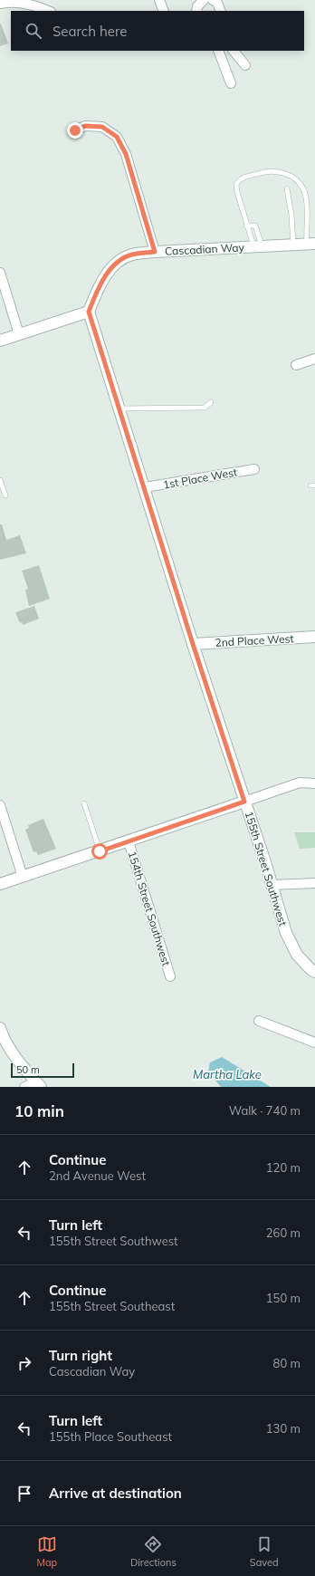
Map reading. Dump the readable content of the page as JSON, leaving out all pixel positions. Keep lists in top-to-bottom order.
{
  "streets": {
    "street": [
      "Cascadian Way",
      "1st Place West",
      "2nd Place West",
      "155th Street Southwest",
      "154th Street Southwest"
    ]
  },
  "crossings": [
    ["Cascadian Way", "155th Street Southwest"],
    ["1st Place West", "155th Street Southwest"],
    ["2nd Place West", "155th Street Southwest"]
  ],
  "water": ["Martha Lake"],
  "scale_bar": "50 m",
  "page": {
    "search": "Search here",
    "scale": "50 m",
    "heading": ["10 min", "Walk · 740 m"],
    "list": [
      ["Continue", "2nd Avenue West", "120 m"],
      ["Turn left", "155th Street Southwest", "260 m"],
      ["Continue", "155th Street Southeast", "150 m"],
      ["Turn right", "Cascadian Way", "80 m"],
      ["Turn left", "155th Place Southeast", "130 m"],
      "Arrive at destination"
    ],
    "nav": ["Map", "Directions", "Saved"]
  }
}
